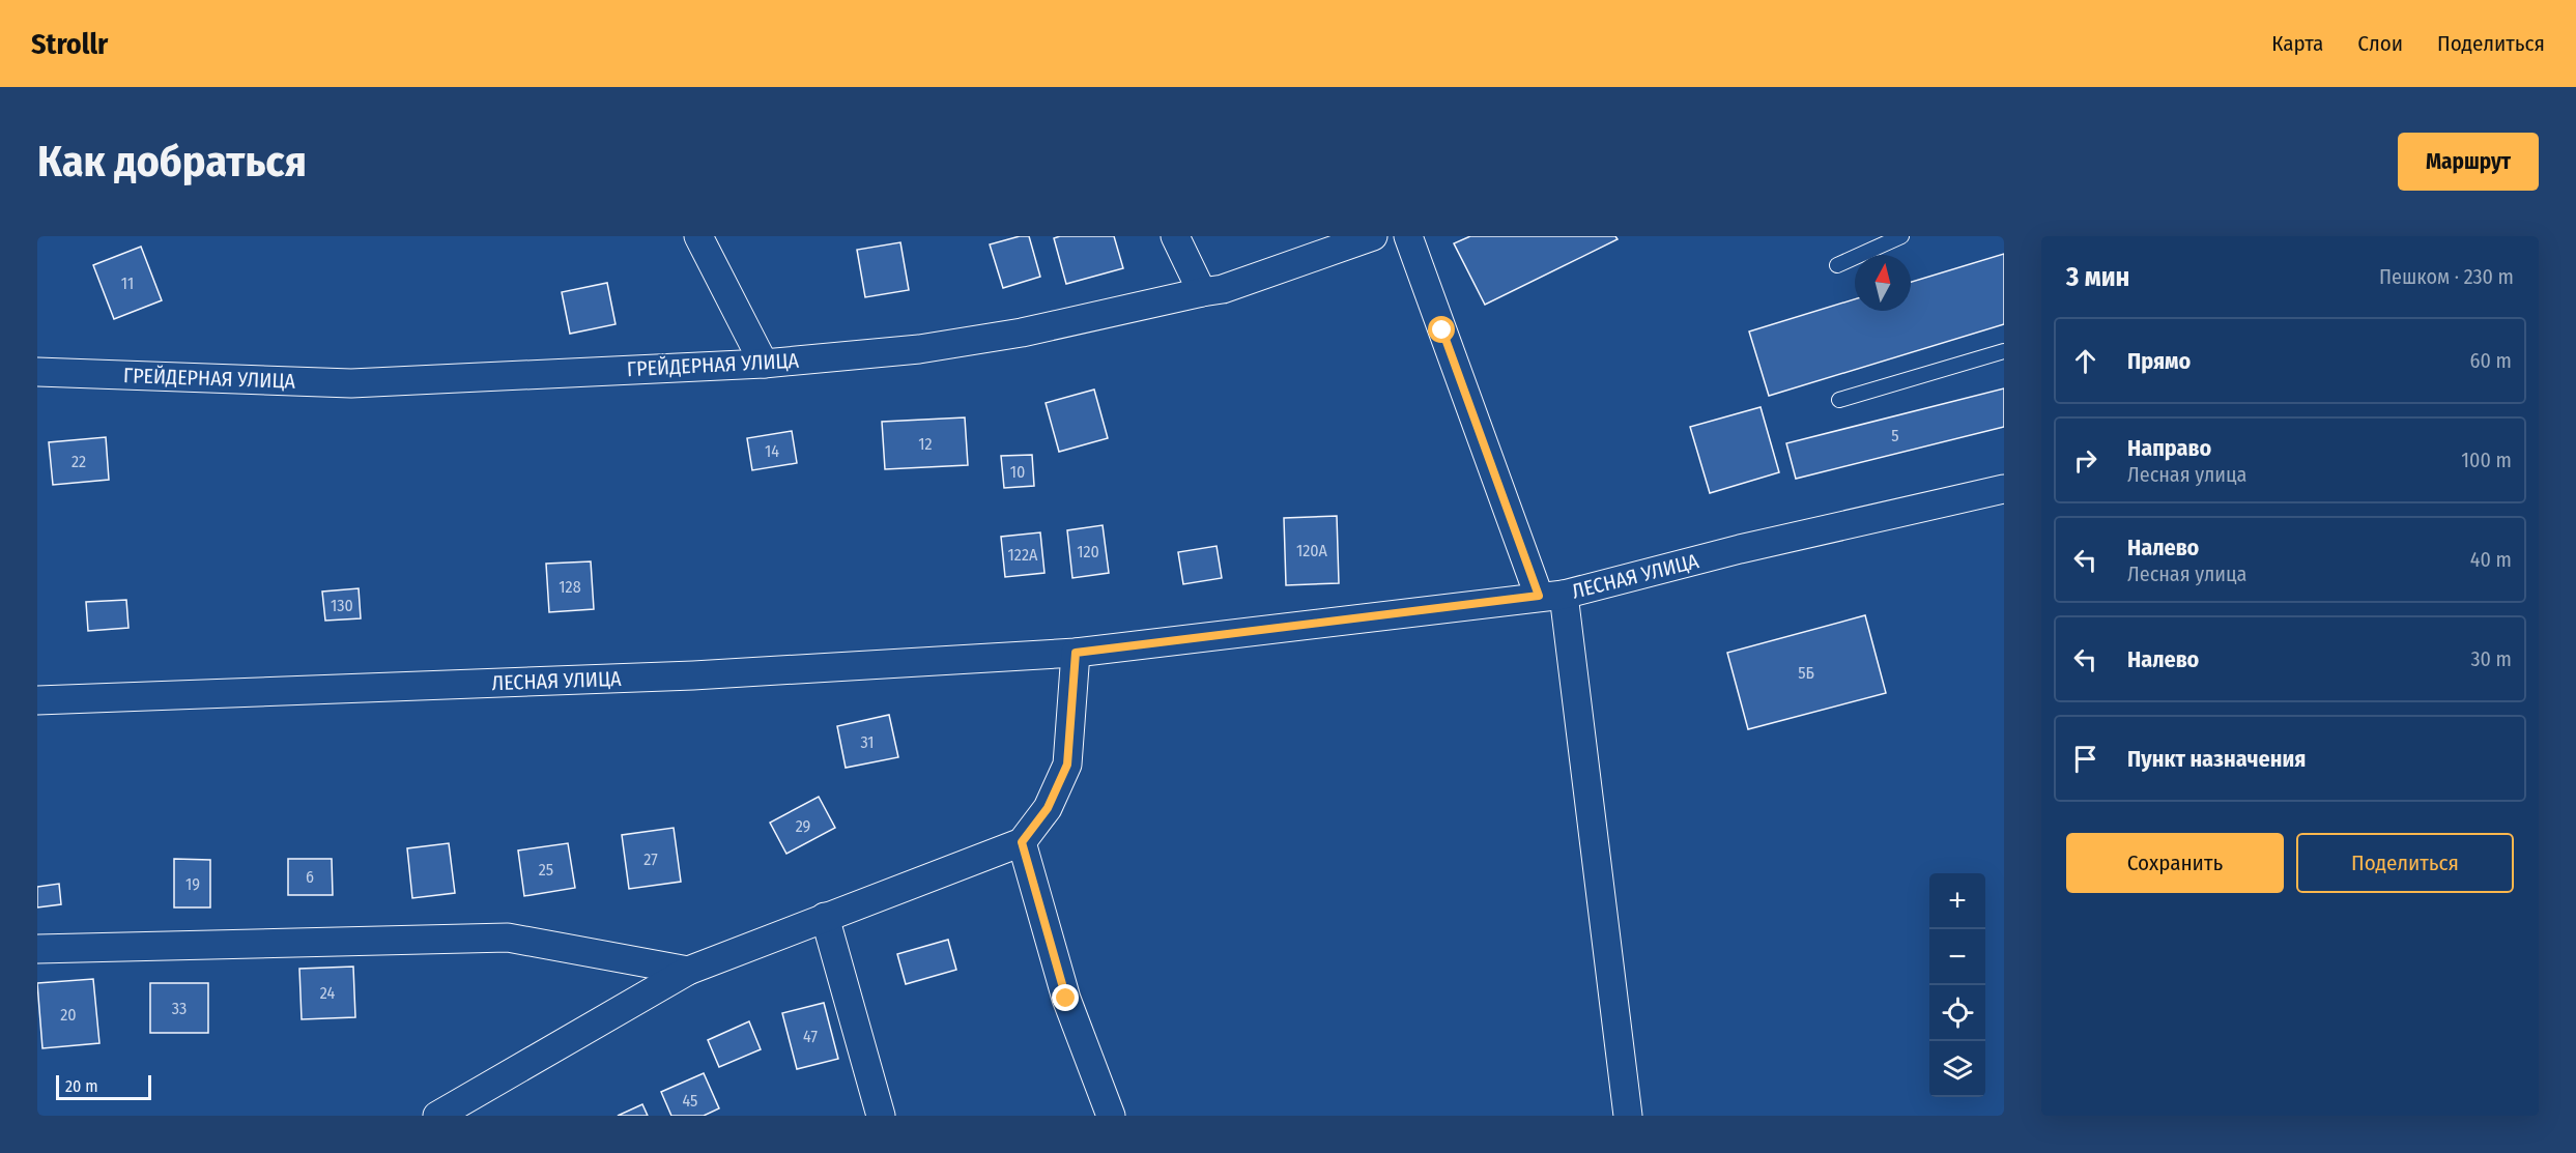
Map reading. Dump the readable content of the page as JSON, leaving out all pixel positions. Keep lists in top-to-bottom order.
{
  "streets": {
    "street": ["ГРЕЙДЕРНАЯ УЛИЦА", "ЛЕСНАЯ УЛИЦА"]
  },
  "house_numbers": [
    "11",
    "5",
    "12",
    "14",
    "22",
    "10",
    "120А",
    "120",
    "122А",
    "128",
    "130",
    "5Б",
    "31",
    "29",
    "27",
    "25",
    "6",
    "19",
    "24",
    "33",
    "20",
    "47",
    "45"
  ],
  "scale_bar": "20 m",
  "north": "top",
  "page": {
    "header": "Strollr",
    "nav": ["Карта", "Слои", "Поделиться"],
    "buttons": [
      "Маршрут",
      ["Сохранить", "Поделиться"]
    ],
    "title": "Как добраться",
    "heading": ["3 мин", "Пешком · 230 m"],
    "list": [
      ["Прямо", "60 m"],
      ["Направо", "Лесная улица", "100 m"],
      ["Налево", "Лесная улица", "40 m"],
      ["Налево", "30 m"],
      "Пункт назначения"
    ],
    "map_buttons": ["+", "−"],
    "scale": "20 m"
  }
}
